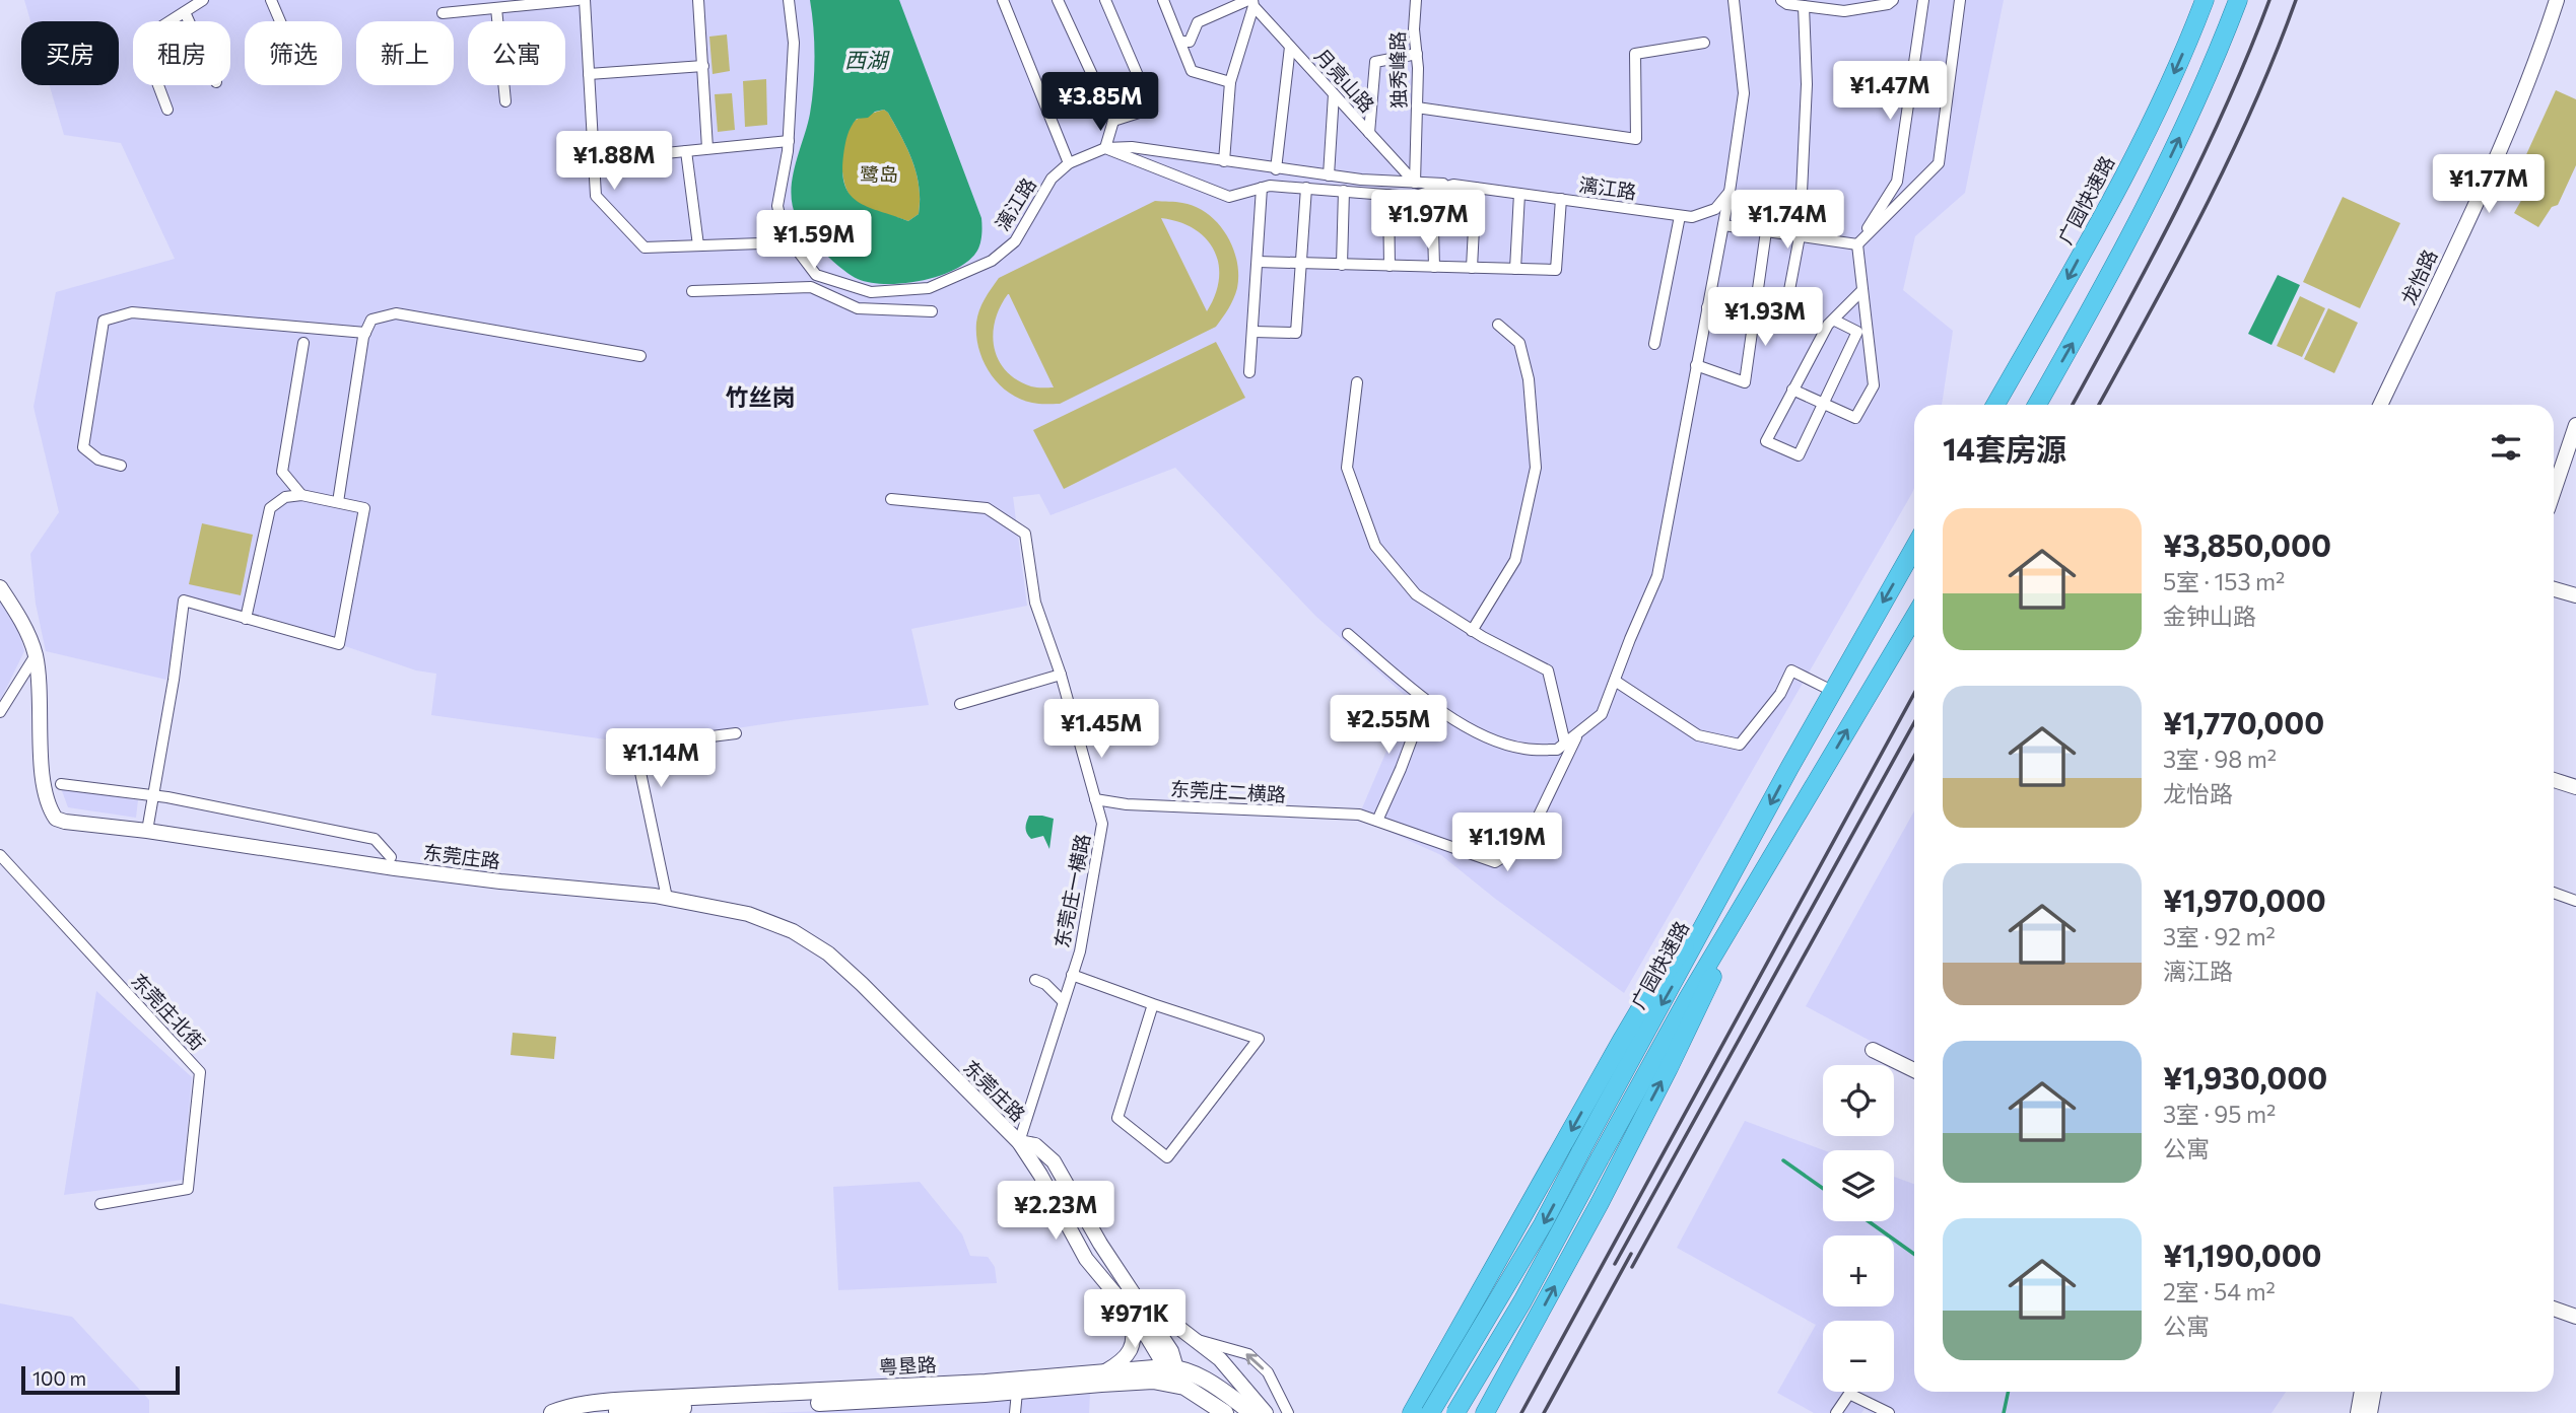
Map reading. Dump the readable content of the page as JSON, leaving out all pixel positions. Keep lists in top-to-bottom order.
{
  "streets": {
    "highway": ["广园快速路"],
    "main road": ["粤垦路"],
    "street": [
      "独秀峰路",
      "月亮山路",
      "漓江路",
      "龙怡路",
      "东莞庄二横路",
      "东莞庄路",
      "东莞庄一横路",
      "东莞庄北街"
    ]
  },
  "crossings": [
    ["独秀峰路", "月亮山路"],
    ["东莞庄二横路", "东莞庄一横路"],
    ["东莞庄路", "东莞庄一横路"],
    ["东莞庄路", "粤垦路"]
  ],
  "districts": ["竹丝岗"],
  "water": ["西湖"],
  "parks": ["鹭岛"],
  "scale_bar": "100 m",
  "page": {
    "chip": [
      "买房",
      "租房",
      "筛选",
      "新上",
      "公寓"
    ],
    "price": [
      "¥1.47M",
      "¥3.85M",
      "¥1.88M",
      "¥1.77M",
      "¥1.97M",
      "¥1.74M",
      "¥1.59M",
      "¥1.93M",
      "¥2.55M",
      "¥1.45M",
      "¥1.14M",
      "¥1.19M",
      "¥2.23M",
      "¥971K"
    ],
    "heading": "14套房源",
    "list": [
      {
        "name": "¥3,850,000",
        "note": "5室 · 153 m² · 金钟山路"
      },
      {
        "name": "¥1,770,000",
        "note": "3室 · 98 m² · 龙怡路"
      },
      {
        "name": "¥1,970,000",
        "note": "3室 · 92 m² · 漓江路"
      },
      {
        "name": "¥1,930,000",
        "note": "3室 · 95 m² · 公寓"
      },
      {
        "name": "¥1,190,000",
        "note": "2室 · 54 m² · 公寓"
      }
    ],
    "map_buttons": ["+", "−"],
    "scale": "100 m"
  }
}
